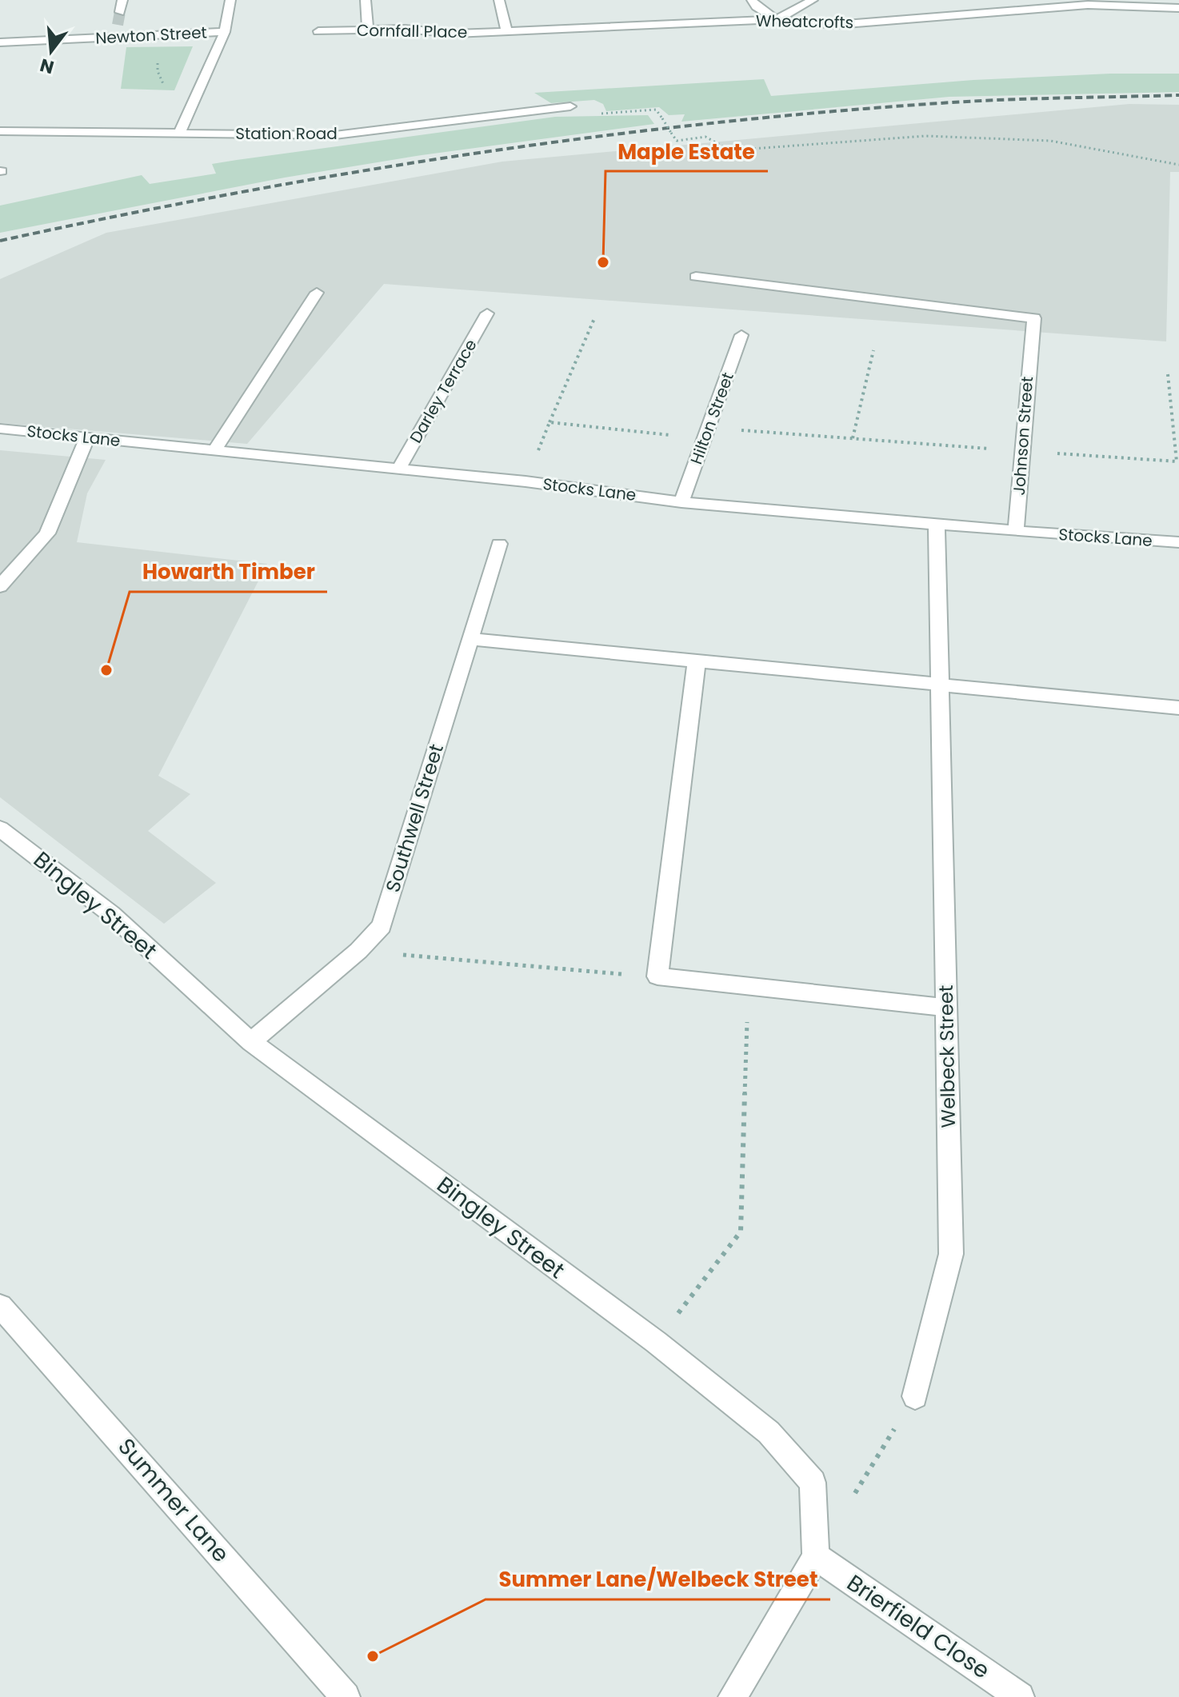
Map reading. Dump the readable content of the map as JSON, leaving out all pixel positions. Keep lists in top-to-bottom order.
{
  "streets": {
    "street": [
      "Wheatcrofts",
      "Cornfall Place",
      "Newton Street",
      "Station Road",
      "Darley Terrace",
      "Hilton Street",
      "Stocks Lane",
      "Johnson Street",
      "Southwell Street",
      "Bingley Street",
      "Welbeck Street",
      "Summer Lane",
      "Brierfield Close"
    ]
  },
  "crossings": [
    ["Wheatcrofts", "Cornfall Place"],
    ["Darley Terrace", "Stocks Lane"],
    ["Hilton Street", "Stocks Lane"],
    ["Stocks Lane", "Johnson Street"],
    ["Stocks Lane", "Welbeck Street"],
    ["Southwell Street", "Bingley Street"],
    ["Bingley Street", "Brierfield Close"]
  ],
  "places": ["Maple Estate", "Howarth Timber", "Summer Lane/Welbeck Street"],
  "north": "bottom"
}
